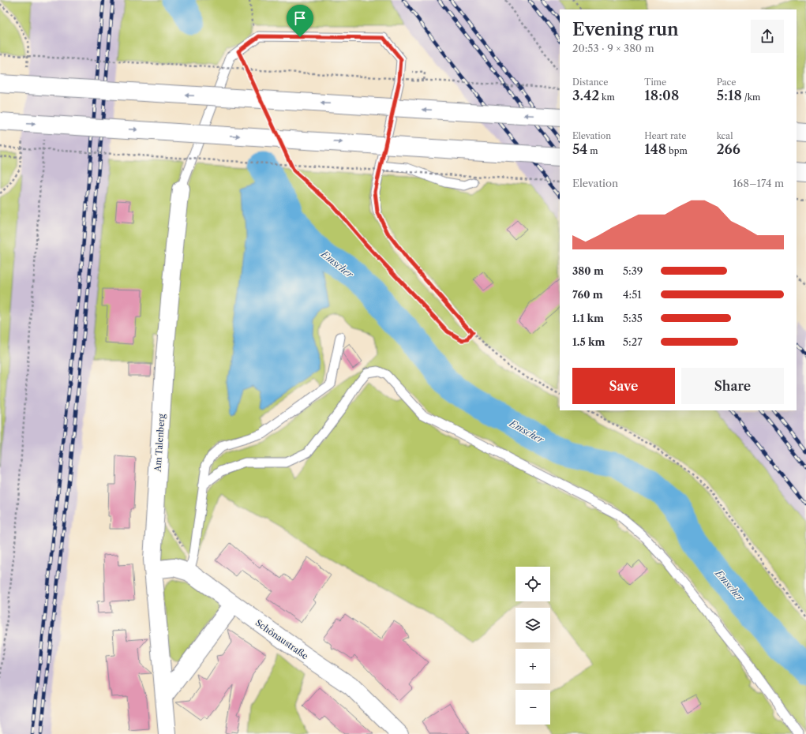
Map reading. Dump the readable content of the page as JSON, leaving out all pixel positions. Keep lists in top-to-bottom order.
{
  "streets": {
    "main road": ["Am Talenberg", "Schönaustraße"]
  },
  "crossings": [
    ["Am Talenberg", "Schönaustraße"]
  ],
  "water": ["Emscher"],
  "page": {
    "heading": ["Evening run", "20:53 · 9 × 380 m"],
    "stats": [
      ["Distance", "3.42 km"],
      ["Time", "18:08"],
      ["Pace", "5:18 /km"],
      ["Elevation", "54 m"],
      ["Heart rate", "148 bpm"],
      ["kcal", "266"]
    ],
    "chart": ["Elevation", "168–174 m"],
    "list": [
      {
        "name": "380 m",
        "note": "5:39"
      },
      {
        "name": "760 m",
        "note": "4:51"
      },
      {
        "name": "1.1 km",
        "note": "5:35"
      },
      {
        "name": "1.5 km",
        "note": "5:27"
      }
    ],
    "buttons": ["Save", "Share"],
    "map_buttons": ["+", "−"]
  }
}
